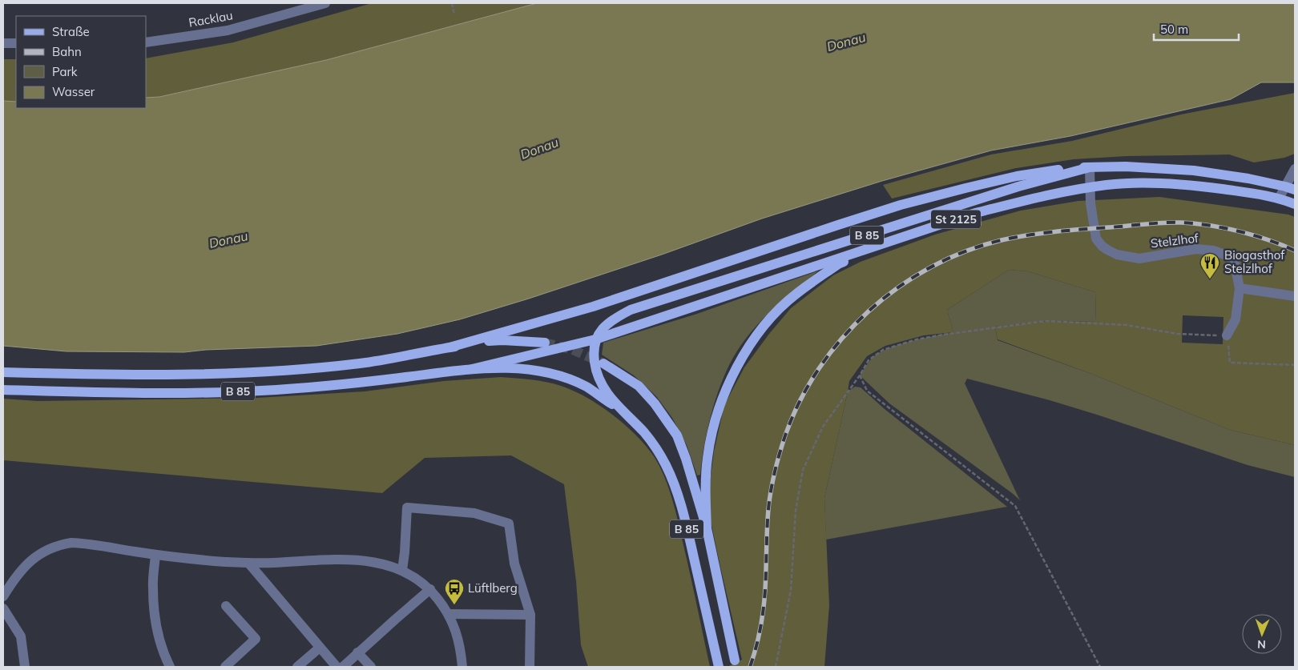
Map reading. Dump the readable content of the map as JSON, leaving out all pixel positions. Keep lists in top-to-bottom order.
{
  "streets": {
    "main road": ["St 2125", "B 85"],
    "street": ["Racklau", "Stelzlhof"]
  },
  "crossings": [
    ["St 2125", "B 85"],
    ["St 2125", "Stelzlhof"],
    ["B 85", "Stelzlhof"]
  ],
  "water": ["Donau"],
  "places": {
    "restaurant": ["Biogasthof Stelzlhof"],
    "bus stop": ["Lüftlberg"]
  },
  "legend": [
    "Straße",
    "Bahn",
    "Park",
    "Wasser"
  ],
  "scale_bar": "50 m",
  "north": "bottom"
}
